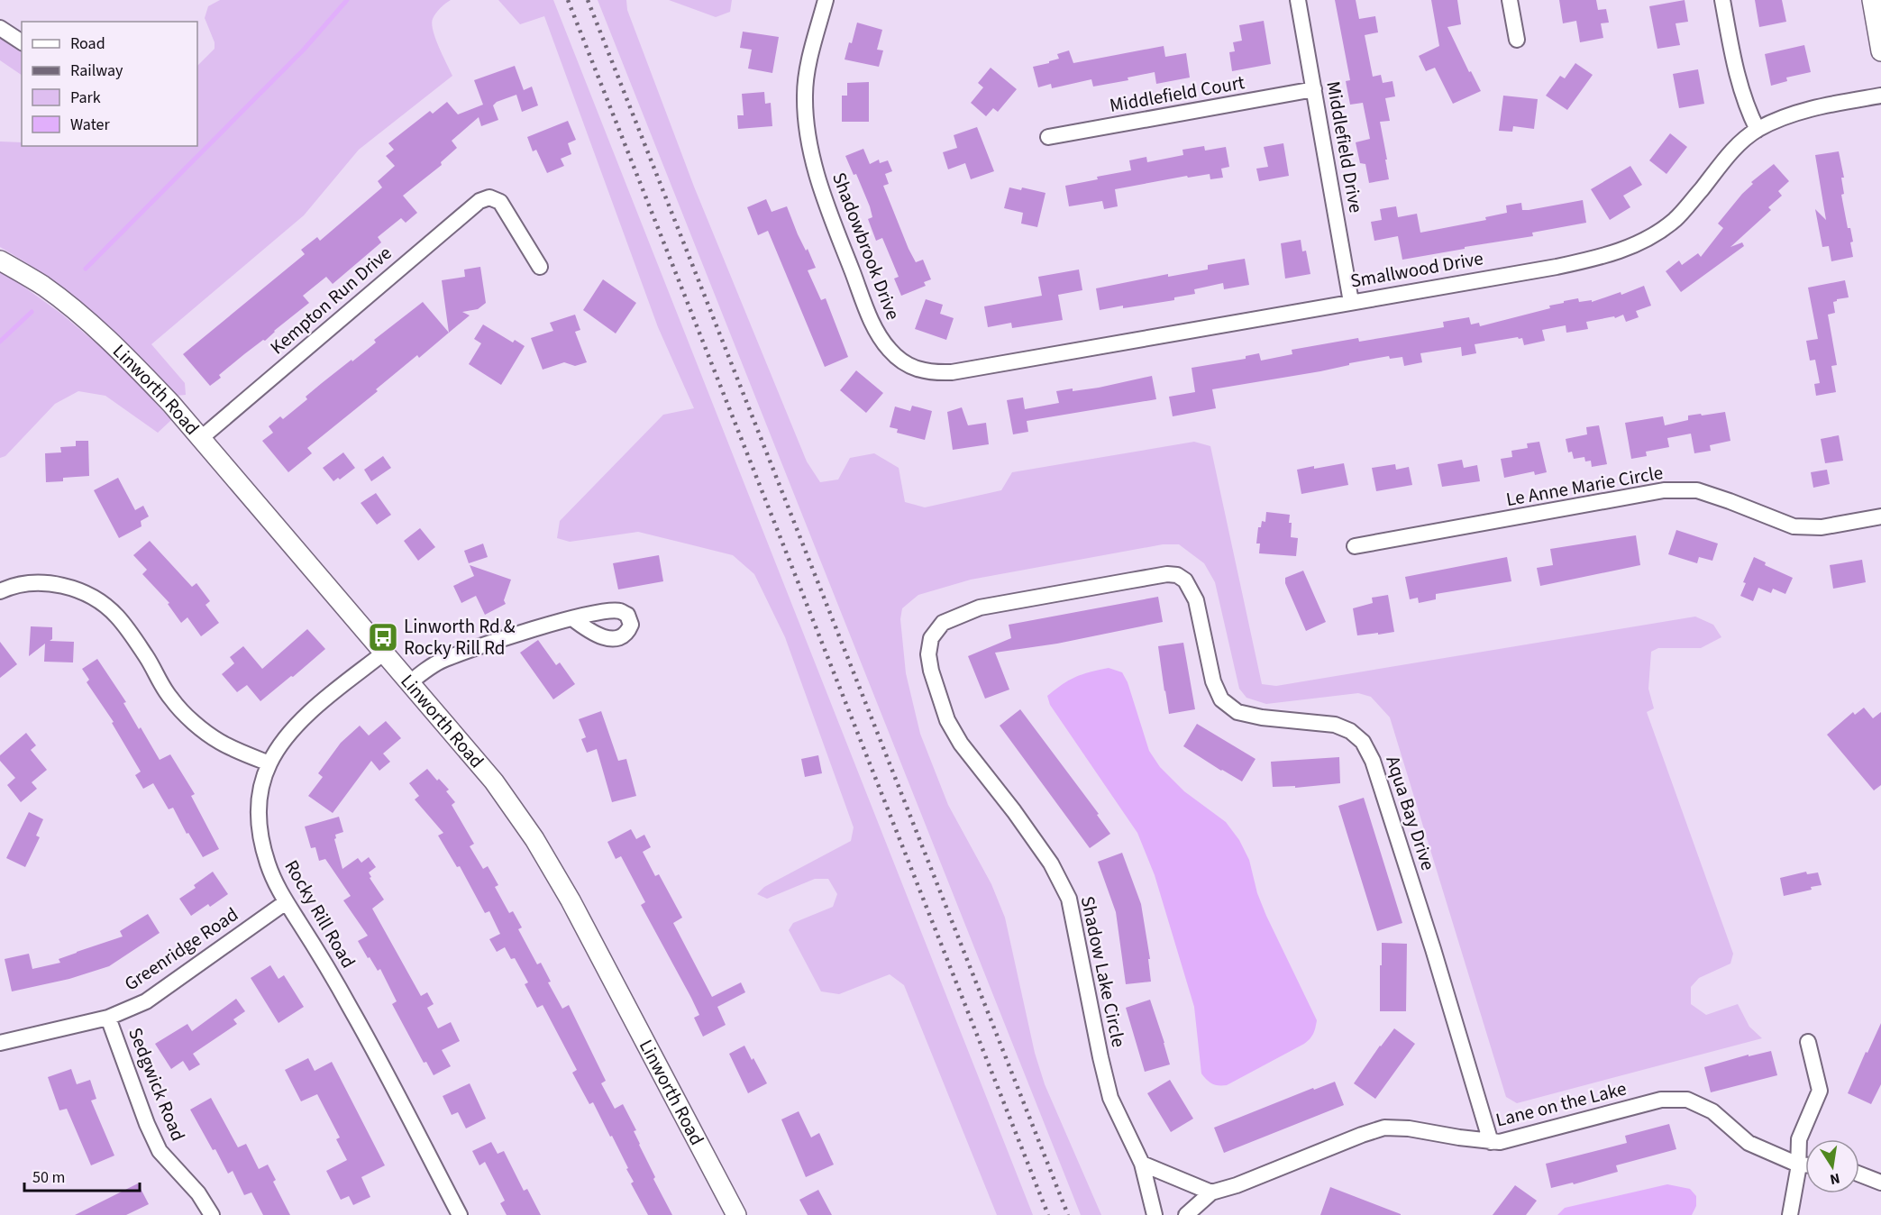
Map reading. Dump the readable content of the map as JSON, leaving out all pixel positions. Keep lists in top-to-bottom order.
{
  "streets": {
    "main road": ["Linworth Road"],
    "street": [
      "Middlefield Court",
      "Middlefield Drive",
      "Shadowbrook Drive",
      "Smallwood Drive",
      "Kempton Run Drive",
      "Le Anne Marie Circle",
      "Aqua Bay Drive",
      "Rocky Rill Road",
      "Greenridge Road",
      "Shadow Lake Circle",
      "Sedgwick Road",
      "Lane on the Lake"
    ]
  },
  "crossings": [
    ["Middlefield Court", "Middlefield Drive"],
    ["Middlefield Drive", "Smallwood Drive"],
    ["Shadowbrook Drive", "Smallwood Drive"],
    ["Kempton Run Drive", "Linworth Road"],
    ["Linworth Road", "Rocky Rill Road"],
    ["Aqua Bay Drive", "Shadow Lake Circle"],
    ["Aqua Bay Drive", "Lane on the Lake"],
    ["Rocky Rill Road", "Greenridge Road"],
    ["Greenridge Road", "Sedgwick Road"]
  ],
  "places": {
    "bus stop": ["Linworth Rd & Rocky Rill Rd"]
  },
  "legend": [
    "Road",
    "Railway",
    "Park",
    "Water"
  ],
  "scale_bar": "50 m",
  "north": "bottom"
}
